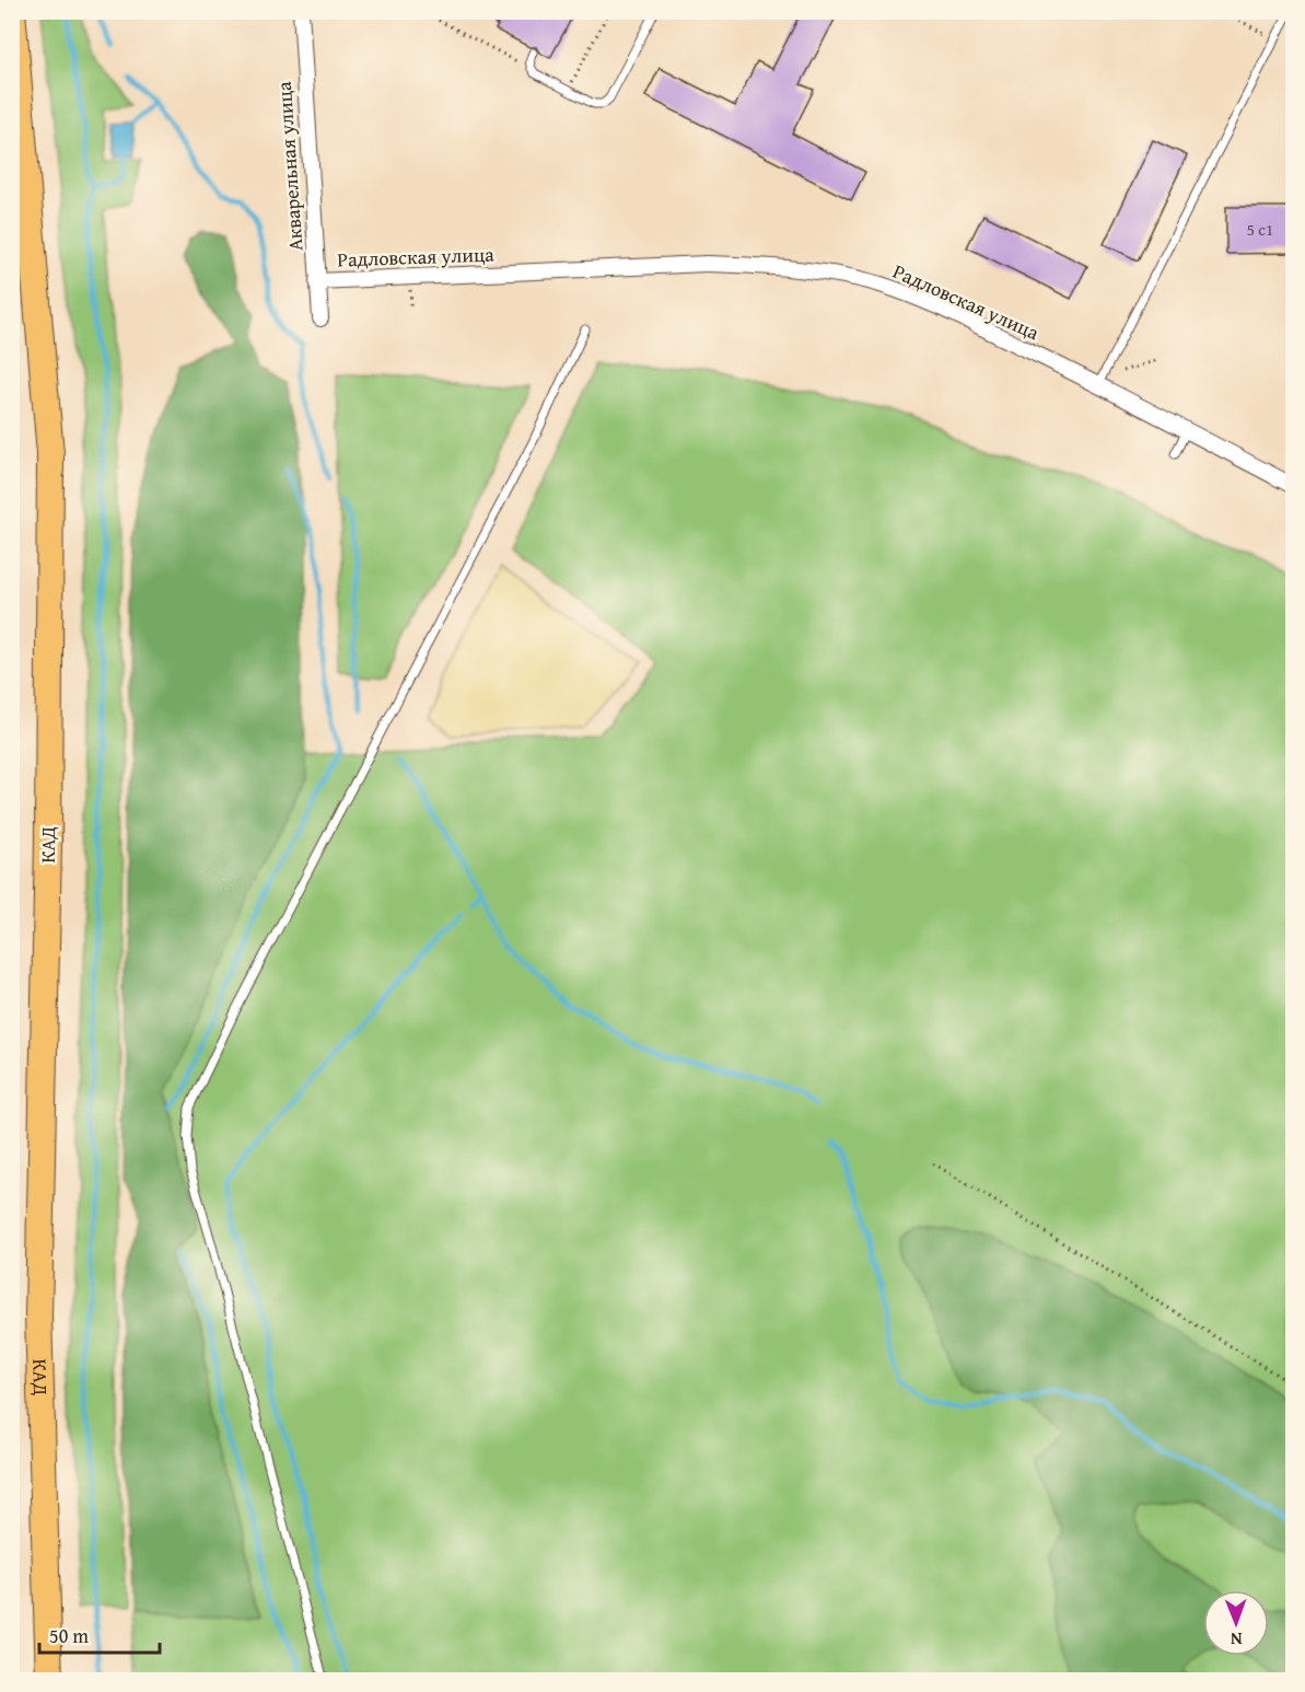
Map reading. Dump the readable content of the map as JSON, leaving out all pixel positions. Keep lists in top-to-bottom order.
{
  "streets": {
    "highway": ["КАД"],
    "street": ["Акварельная улица", "Радловская улица"]
  },
  "crossings": [
    ["Акварельная улица", "Радловская улица"]
  ],
  "house_numbers": ["5 с1"],
  "scale_bar": "50 m",
  "north": "bottom"
}
